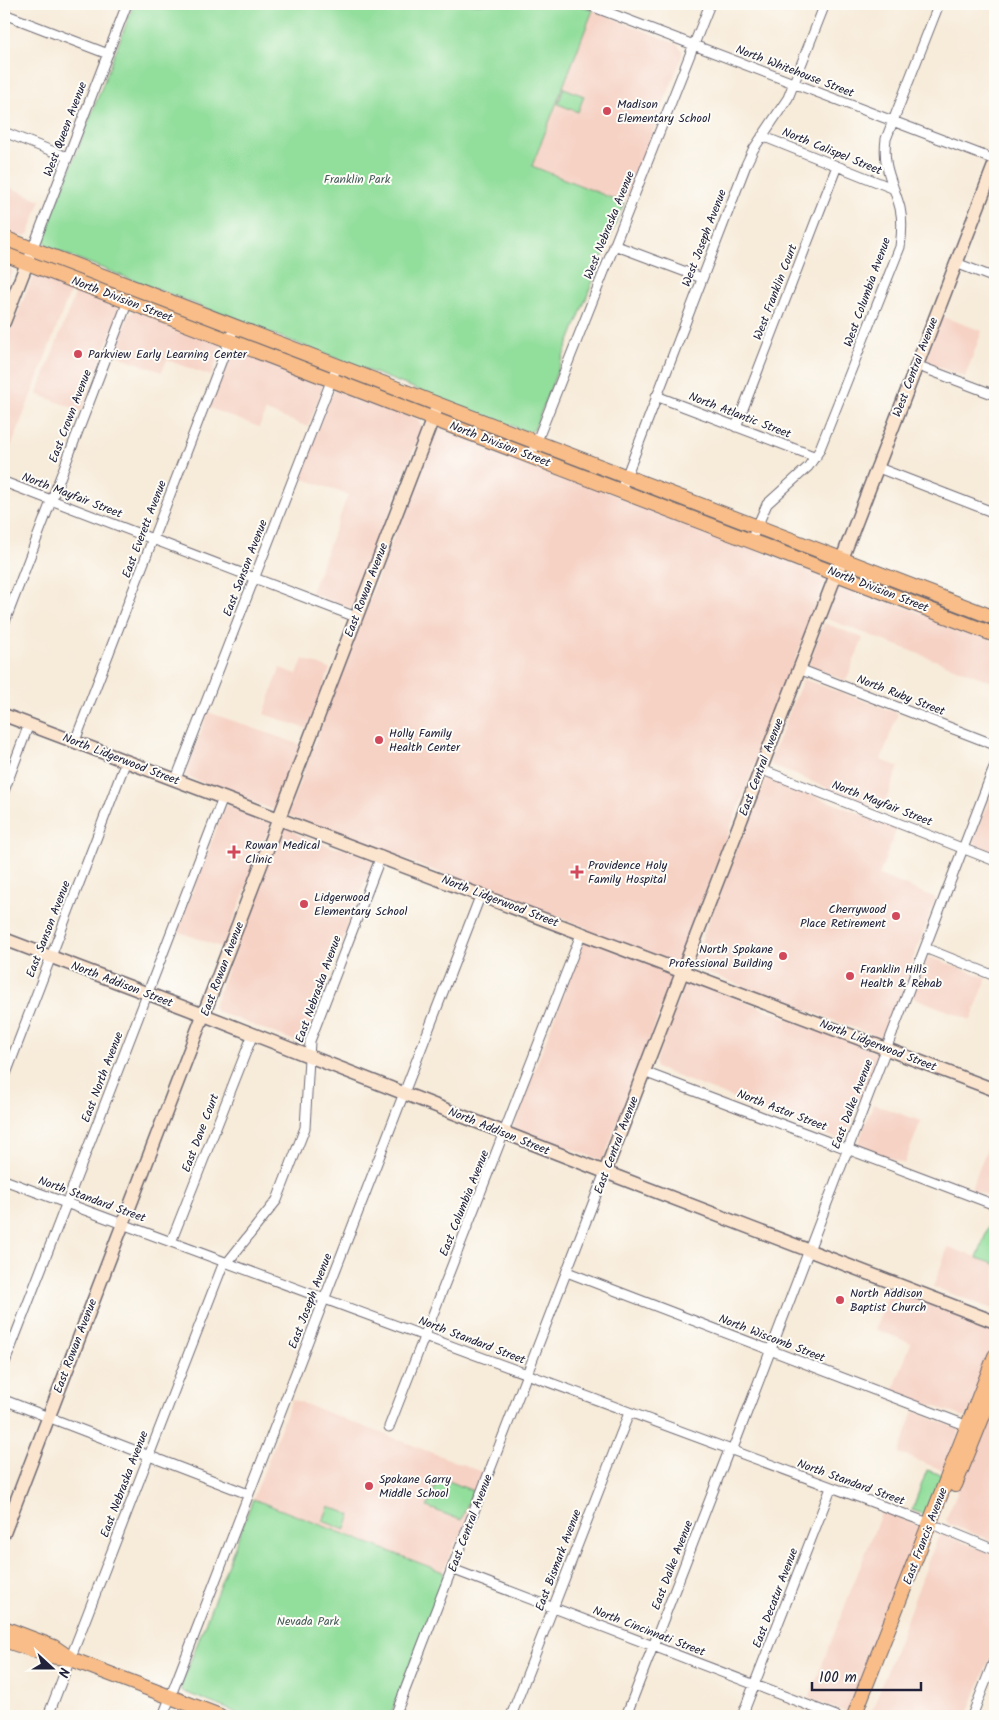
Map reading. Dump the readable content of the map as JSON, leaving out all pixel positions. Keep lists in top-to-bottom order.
{
  "streets": {
    "main road": ["North Division Street", "East Francis Avenue"],
    "street": [
      "North Whitehouse Street",
      "West Queen Avenue",
      "North Calispel Street",
      "West Nebraska Avenue",
      "West Joseph Avenue",
      "West Franklin Court",
      "West Columbia Avenue",
      "West Central Avenue",
      "North Atlantic Street",
      "East Crown Avenue",
      "North Mayfair Street",
      "East Everett Avenue",
      "East Sanson Avenue",
      "East Rowan Avenue",
      "North Ruby Street",
      "North Lidgerwood Street",
      "East Central Avenue",
      "North Addison Street",
      "East Nebraska Avenue",
      "East North Avenue",
      "East Dalke Avenue",
      "North Astor Street",
      "East Dave Court",
      "North Standard Street",
      "East Columbia Avenue",
      "East Joseph Avenue",
      "North Wiscomb Street",
      "East Bismark Avenue",
      "East Decatur Avenue",
      "North Cincinnati Street"
    ]
  },
  "crossings": [
    ["North Whitehouse Street", "West Nebraska Avenue"],
    ["North Whitehouse Street", "West Joseph Avenue"],
    ["North Whitehouse Street", "West Columbia Avenue"],
    ["North Whitehouse Street", "West Central Avenue"],
    ["West Queen Avenue", "North Division Street"],
    ["North Calispel Street", "West Joseph Avenue"],
    ["North Calispel Street", "West Franklin Court"],
    ["North Calispel Street", "West Columbia Avenue"],
    ["West Nebraska Avenue", "North Division Street"],
    ["West Joseph Avenue", "North Division Street"],
    ["West Joseph Avenue", "North Atlantic Street"],
    ["West Franklin Court", "North Atlantic Street"],
    ["West Columbia Avenue", "North Division Street"],
    ["West Columbia Avenue", "North Atlantic Street"],
    ["North Division Street", "West Central Avenue"],
    ["North Division Street", "East Crown Avenue"],
    ["North Division Street", "East Everett Avenue"],
    ["North Division Street", "East Sanson Avenue"],
    ["North Division Street", "East Rowan Avenue"],
    ["North Division Street", "East Central Avenue"],
    ["West Central Avenue", "East Central Avenue"],
    ["East Crown Avenue", "North Mayfair Street"],
    ["North Mayfair Street", "East Everett Avenue"],
    ["North Mayfair Street", "East Sanson Avenue"],
    ["North Mayfair Street", "East Rowan Avenue"],
    ["North Mayfair Street", "East Central Avenue"],
    ["North Mayfair Street", "East Dalke Avenue"],
    ["East Everett Avenue", "North Lidgerwood Street"],
    ["East Sanson Avenue", "North Lidgerwood Street"],
    ["East Sanson Avenue", "North Addison Street"],
    ["East Rowan Avenue", "North Lidgerwood Street"],
    ["East Rowan Avenue", "North Addison Street"],
    ["East Rowan Avenue", "North Standard Street"],
    ["North Ruby Street", "East Central Avenue"],
    ["North Lidgerwood Street", "East Central Avenue"],
    ["North Lidgerwood Street", "East Nebraska Avenue"],
    ["North Lidgerwood Street", "East North Avenue"],
    ["North Lidgerwood Street", "East Dalke Avenue"],
    ["North Lidgerwood Street", "East Columbia Avenue"],
    ["North Lidgerwood Street", "East Joseph Avenue"],
    ["East Central Avenue", "North Addison Street"],
    ["East Central Avenue", "North Astor Street"],
    ["East Central Avenue", "North Standard Street"],
    ["East Central Avenue", "North Wiscomb Street"],
    ["East Central Avenue", "North Cincinnati Street"],
    ["North Addison Street", "East Nebraska Avenue"],
    ["North Addison Street", "East North Avenue"],
    ["North Addison Street", "East Dalke Avenue"],
    ["North Addison Street", "East Dave Court"],
    ["North Addison Street", "East Columbia Avenue"],
    ["North Addison Street", "East Joseph Avenue"],
    ["East Nebraska Avenue", "North Standard Street"],
    ["East North Avenue", "North Standard Street"],
    ["East Dalke Avenue", "North Astor Street"],
    ["East Dalke Avenue", "North Standard Street"],
    ["East Dalke Avenue", "North Wiscomb Street"],
    ["East Dalke Avenue", "North Cincinnati Street"],
    ["East Dave Court", "North Standard Street"],
    ["North Standard Street", "East Columbia Avenue"],
    ["North Standard Street", "East Joseph Avenue"],
    ["North Standard Street", "East Francis Avenue"],
    ["North Standard Street", "East Bismark Avenue"],
    ["North Standard Street", "East Decatur Avenue"],
    ["North Wiscomb Street", "East Francis Avenue"],
    ["East Bismark Avenue", "North Cincinnati Street"],
    ["East Decatur Avenue", "North Cincinnati Street"]
  ],
  "parks": ["Franklin Park", "Nevada Park"],
  "places": {
    "other": [
      "Madison Elementary School",
      "Parkview Early Learning Center",
      "Holly Family Health Center",
      "Lidgerwood Elementary School",
      "Cherrywood Place Retirement",
      "North Spokane Professional Building",
      "Franklin Hills Health & Rehab",
      "North Addison Baptist Church",
      "Spokane Garry Middle School"
    ],
    "health": ["Rowan Medical Clinic", "Providence Holy Family Hospital"]
  },
  "scale_bar": "100 m",
  "north": "right"
}
